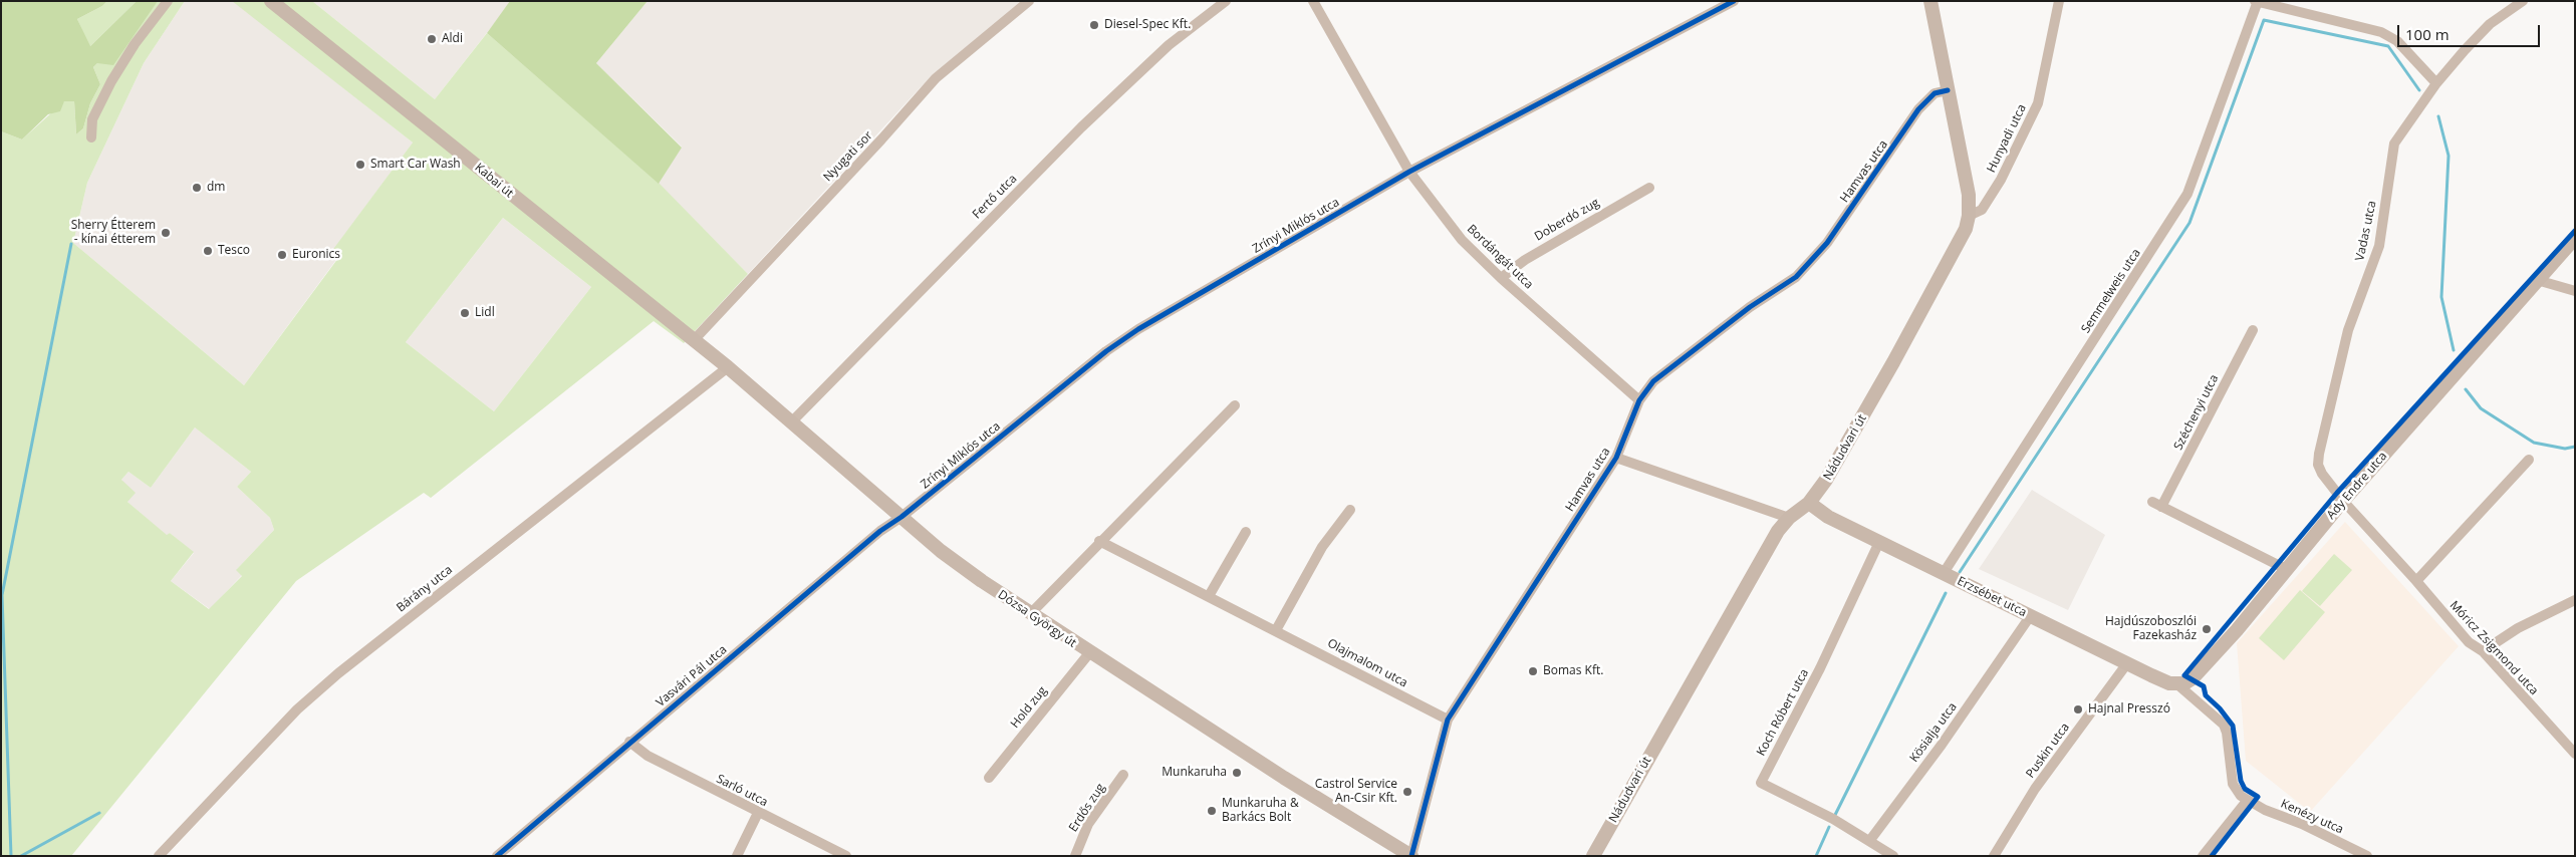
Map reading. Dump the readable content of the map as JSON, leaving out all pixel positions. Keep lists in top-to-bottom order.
{
  "streets": {
    "main road": [
      "Kabai út",
      "Nádudvari út",
      "Ady Endre utca",
      "Erzsébet utca",
      "Dózsa György út"
    ],
    "street": [
      "Hunyadi utca",
      "Nyugati sor",
      "Hamvas utca",
      "Fertő utca",
      "Doberdó zug",
      "Zrínyi Miklós utca",
      "Vadas utca",
      "Bordángát utca",
      "Semmelweis utca",
      "Széchenyi utca",
      "Bárány utca",
      "Móricz Zsigmond utca",
      "Olajmalom utca",
      "Vasvári Pál utca",
      "Hold zug",
      "Koch Róbert utca",
      "Kösialja utca",
      "Puskin utca",
      "Sarló utca",
      "Erdős zug",
      "Kenézy utca"
    ]
  },
  "crossings": [
    ["Hunyadi utca", "Nádudvari út"],
    ["Nyugati sor", "Kabai út"],
    ["Nyugati sor", "Dózsa György út"],
    ["Hamvas utca", "Bordángát utca"],
    ["Hamvas utca", "Nádudvari út"],
    ["Hamvas utca", "Dózsa György út"],
    ["Hamvas utca", "Olajmalom utca"],
    ["Kabai út", "Dózsa György út"],
    ["Fertő utca", "Dózsa György út"],
    ["Doberdó zug", "Bordángát utca"],
    ["Zrínyi Miklós utca", "Bordángát utca"],
    ["Zrínyi Miklós utca", "Dózsa György út"],
    ["Zrínyi Miklós utca", "Vasvári Pál utca"],
    ["Vadas utca", "Ady Endre utca"],
    ["Vadas utca", "Móricz Zsigmond utca"],
    ["Semmelweis utca", "Erzsébet utca"],
    ["Széchenyi utca", "Ady Endre utca"],
    ["Nádudvari út", "Erzsébet utca"],
    ["Ady Endre utca", "Erzsébet utca"],
    ["Ady Endre utca", "Móricz Zsigmond utca"],
    ["Bárány utca", "Dózsa György út"],
    ["Erzsébet utca", "Koch Róbert utca"],
    ["Erzsébet utca", "Kösialja utca"],
    ["Erzsébet utca", "Puskin utca"],
    ["Dózsa György út", "Vasvári Pál utca"],
    ["Dózsa György út", "Hold zug"],
    ["Vasvári Pál utca", "Sarló utca"],
    ["Koch Róbert utca", "Kösialja utca"]
  ],
  "places": [
    "Diesel-Spec Kft.",
    "Aldi",
    "Smart Car Wash",
    "dm",
    "Sherry Étterem - kínai étterem",
    "Tesco",
    "Euronics",
    "Lidl",
    "Hajdúszoboszlói Fazekasház",
    "Bomas Kft.",
    "Hajnal Presszó",
    "Munkaruha",
    "Castrol Service An-Csir Kft.",
    "Munkaruha & Barkács Bolt"
  ],
  "scale_bar": "100 m"
}
